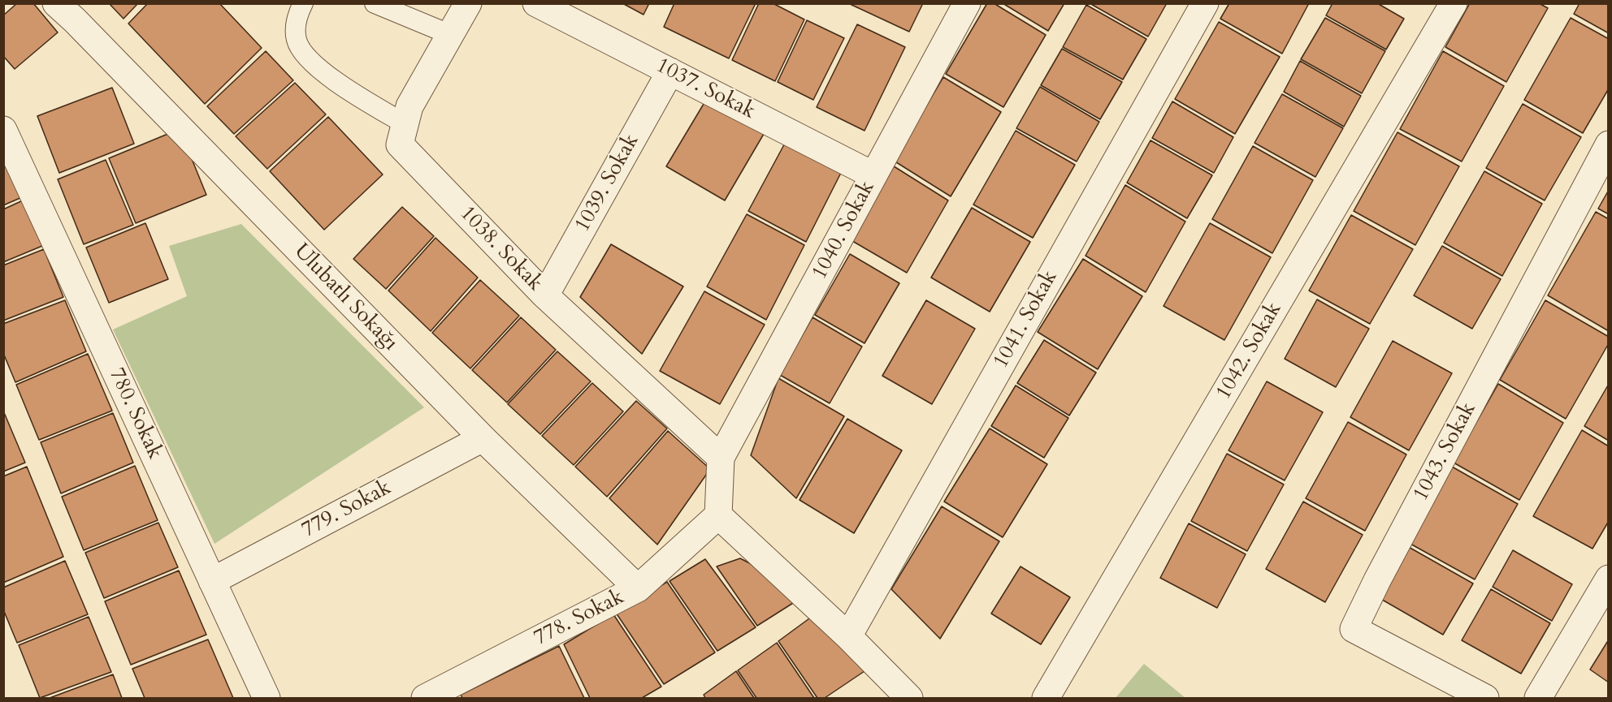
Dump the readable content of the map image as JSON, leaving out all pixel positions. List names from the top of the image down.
{
  "streets": {
    "street": [
      "1037. Sokak",
      "1039. Sokak",
      "1040. Sokak",
      "1038. Sokak",
      "Ulubatlı Sokağı",
      "1041. Sokak",
      "1042. Sokak",
      "780. Sokak",
      "1043. Sokak",
      "779. Sokak",
      "778. Sokak"
    ]
  },
  "crossings": [
    ["1037. Sokak", "1039. Sokak"],
    ["1037. Sokak", "1040. Sokak"],
    ["1039. Sokak", "1038. Sokak"],
    ["1040. Sokak", "1038. Sokak"],
    ["Ulubatlı Sokağı", "779. Sokak"],
    ["Ulubatlı Sokağı", "778. Sokak"],
    ["780. Sokak", "779. Sokak"]
  ]
}
